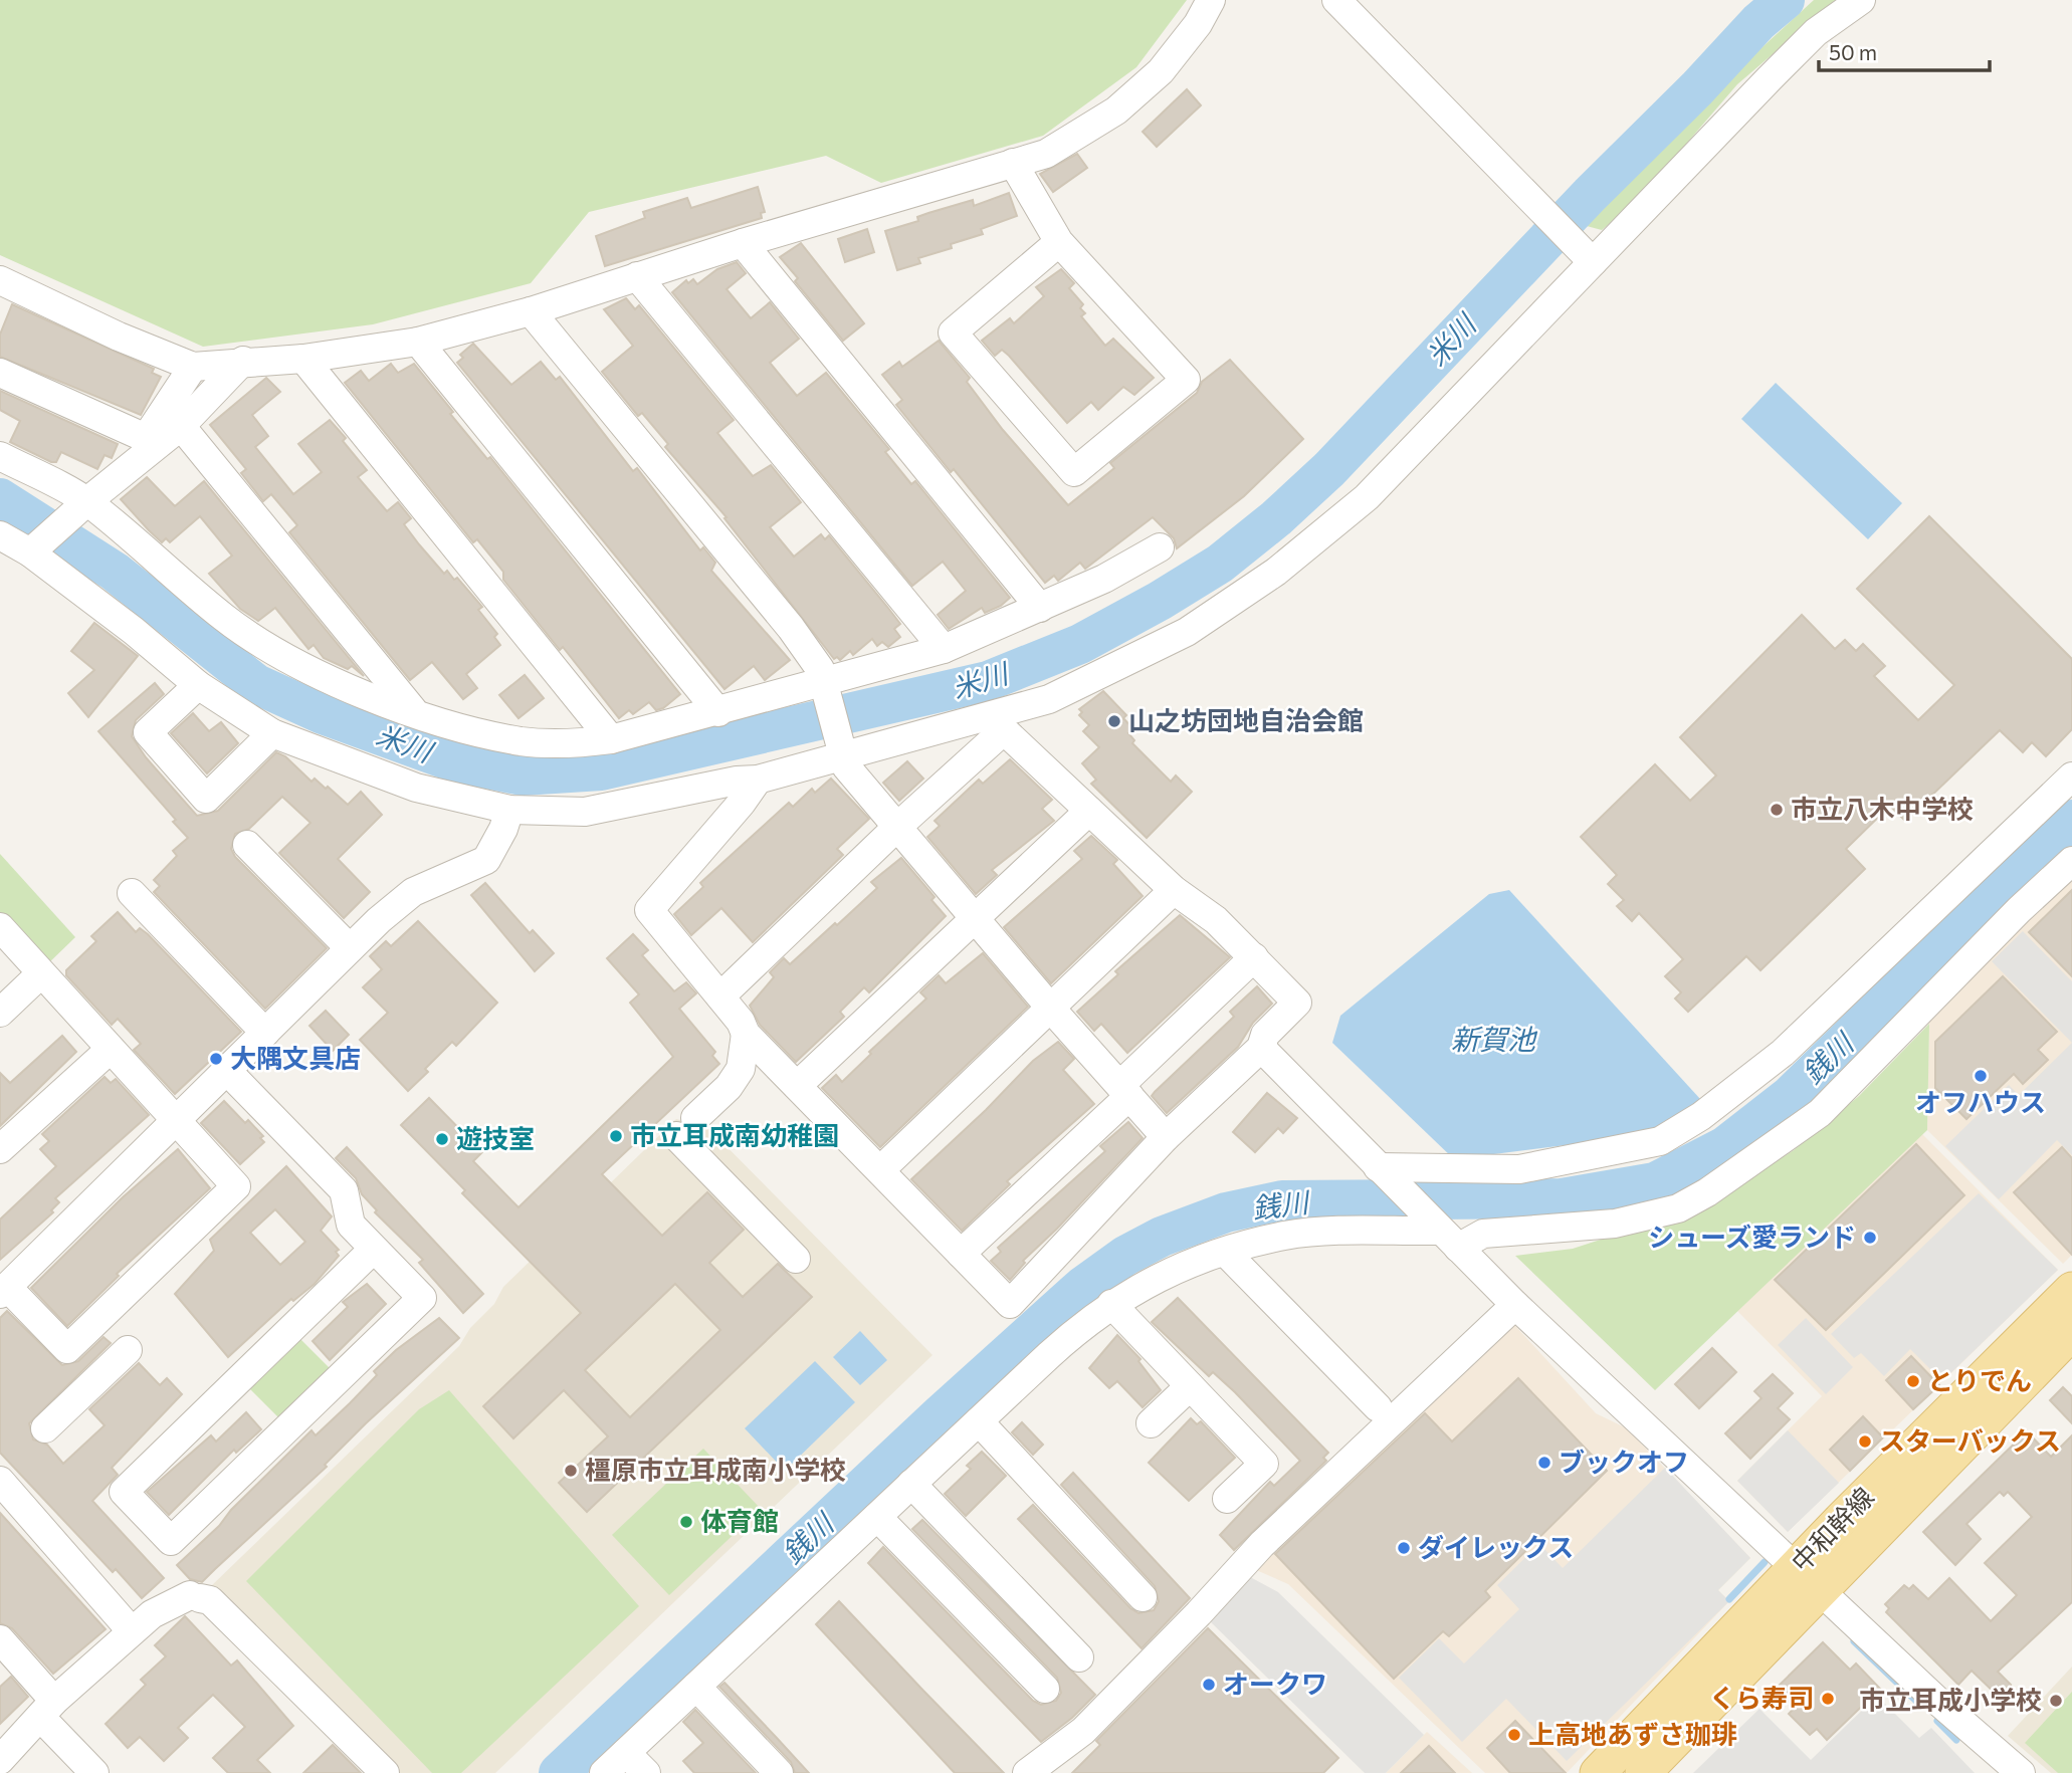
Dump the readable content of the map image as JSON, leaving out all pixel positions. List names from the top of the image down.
{
  "streets": {
    "main road": ["中和幹線"]
  },
  "water": ["米川", "新賀池", "銭川"],
  "places": [
    "山之坊団地自治会館",
    "市立八木中学校",
    "大隅文具店",
    "オフハウス",
    "市立耳成南幼稚園",
    "遊技室",
    "シューズ愛ランド",
    "とりでん",
    "スターバックス",
    "ブックオフ",
    "橿原市立耳成南小学校",
    "体育館",
    "ダイレックス",
    "オークワ",
    "くら寿司",
    "市立耳成小学校",
    "上高地あずさ珈琲"
  ],
  "scale_bar": "50 m"
}
